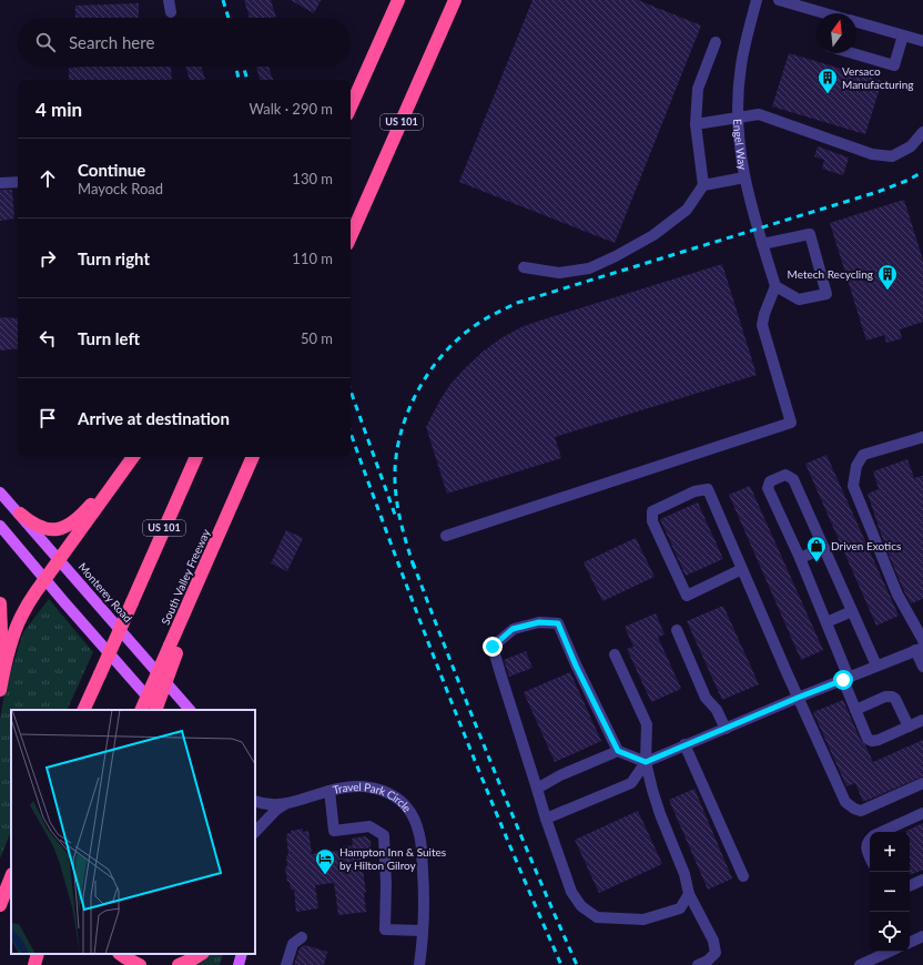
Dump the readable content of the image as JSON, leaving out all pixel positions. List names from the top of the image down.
{
  "streets": {
    "highway": ["US 101", "South Valley Freeway"],
    "main road": ["Monterey Road"],
    "street": ["Engel Way", "Travel Park Circle"]
  },
  "places": {
    "building": ["Versaco Manufacturing", "Metech Recycling"],
    "shop": ["Driven Exotics"],
    "hotel": ["Hampton Inn & Suites by Hilton Gilroy"]
  },
  "north": "top",
  "page": {
    "search": "Search here",
    "heading": ["4 min", "Walk · 290 m"],
    "list": [
      ["Continue", "Mayock Road", "130 m"],
      ["Turn right", "110 m"],
      ["Turn left", "50 m"],
      "Arrive at destination"
    ],
    "map_buttons": ["+", "−"]
  }
}
